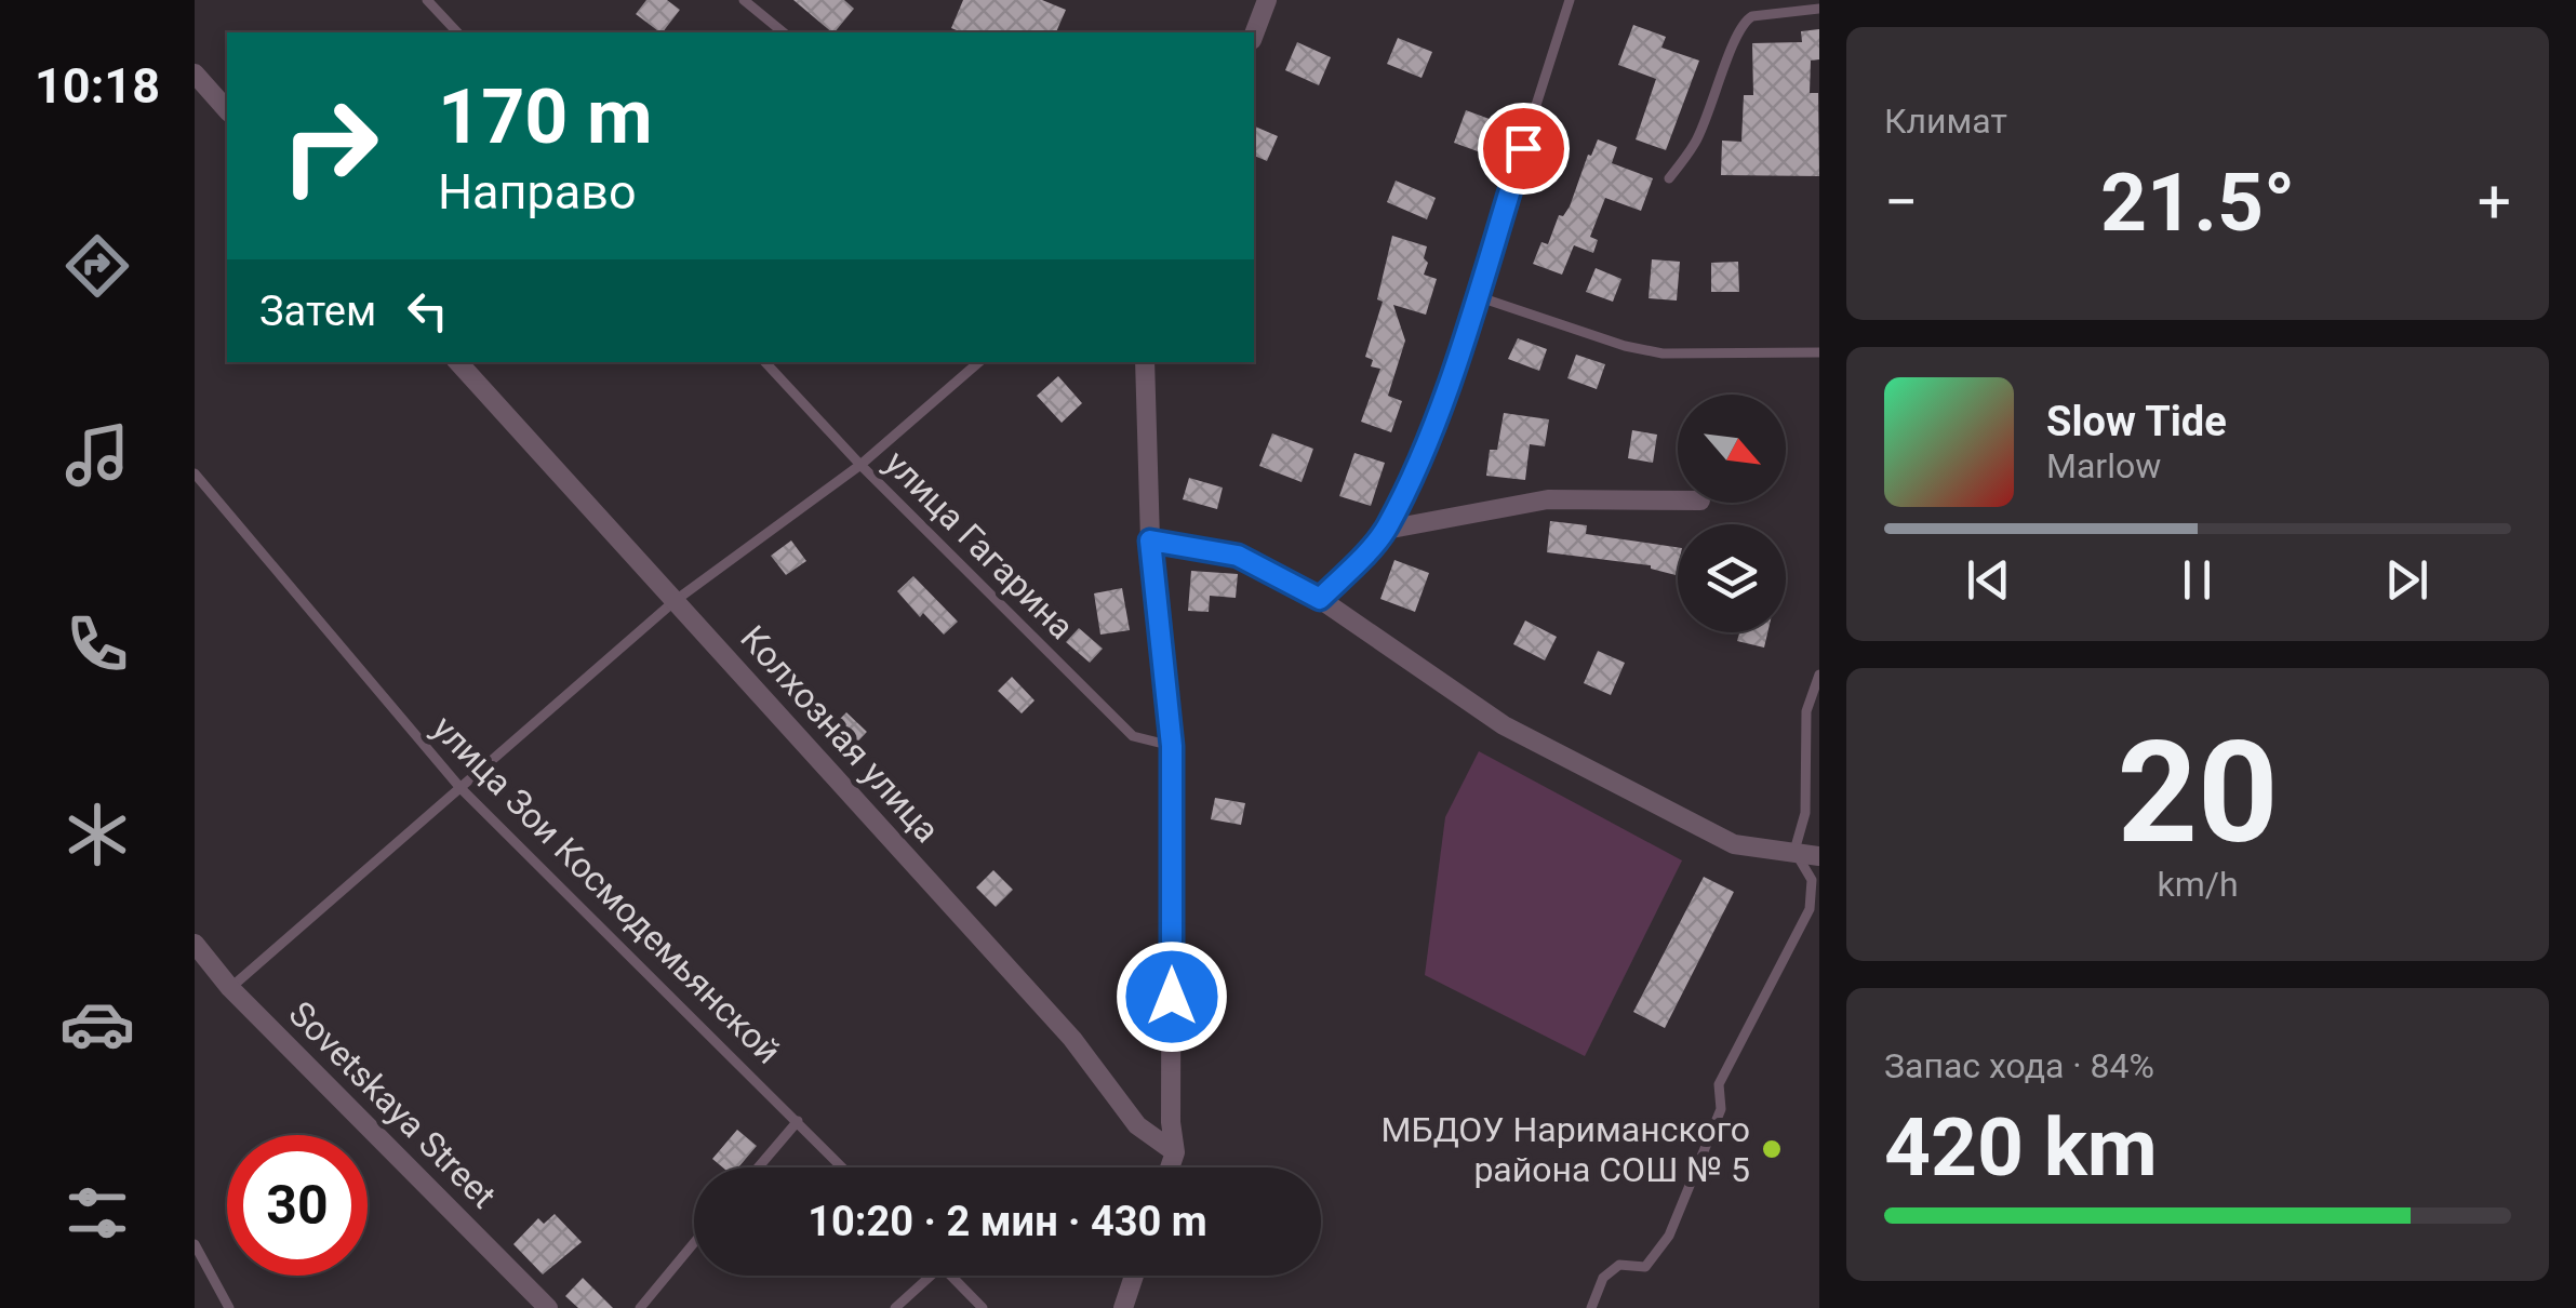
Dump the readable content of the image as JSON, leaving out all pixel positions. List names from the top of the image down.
{
  "streets": {
    "street": ["Колхозная улица", "Sovetskaya Street"],
    "lane": ["улица Гагарина", "улица Зои Космодемьянской"]
  },
  "places": ["МБДОУ Нариманского района СОШ № 5"],
  "north": "bottom right",
  "page": {
    "tabs": "10:18",
    "tile": [
      "Климат",
      ["20", "km/h"],
      ["Запас хода · 84%", "420 km"]
    ],
    "turn": ["170 m", "Направо"],
    "heat": ["−", "21.5°", "+"],
    "then": "Затем",
    "song": ["Slow Tide", "Marlow"],
    "limit": "30",
    "trip": "10:20 · 2 мин · 430 m"
  }
}
